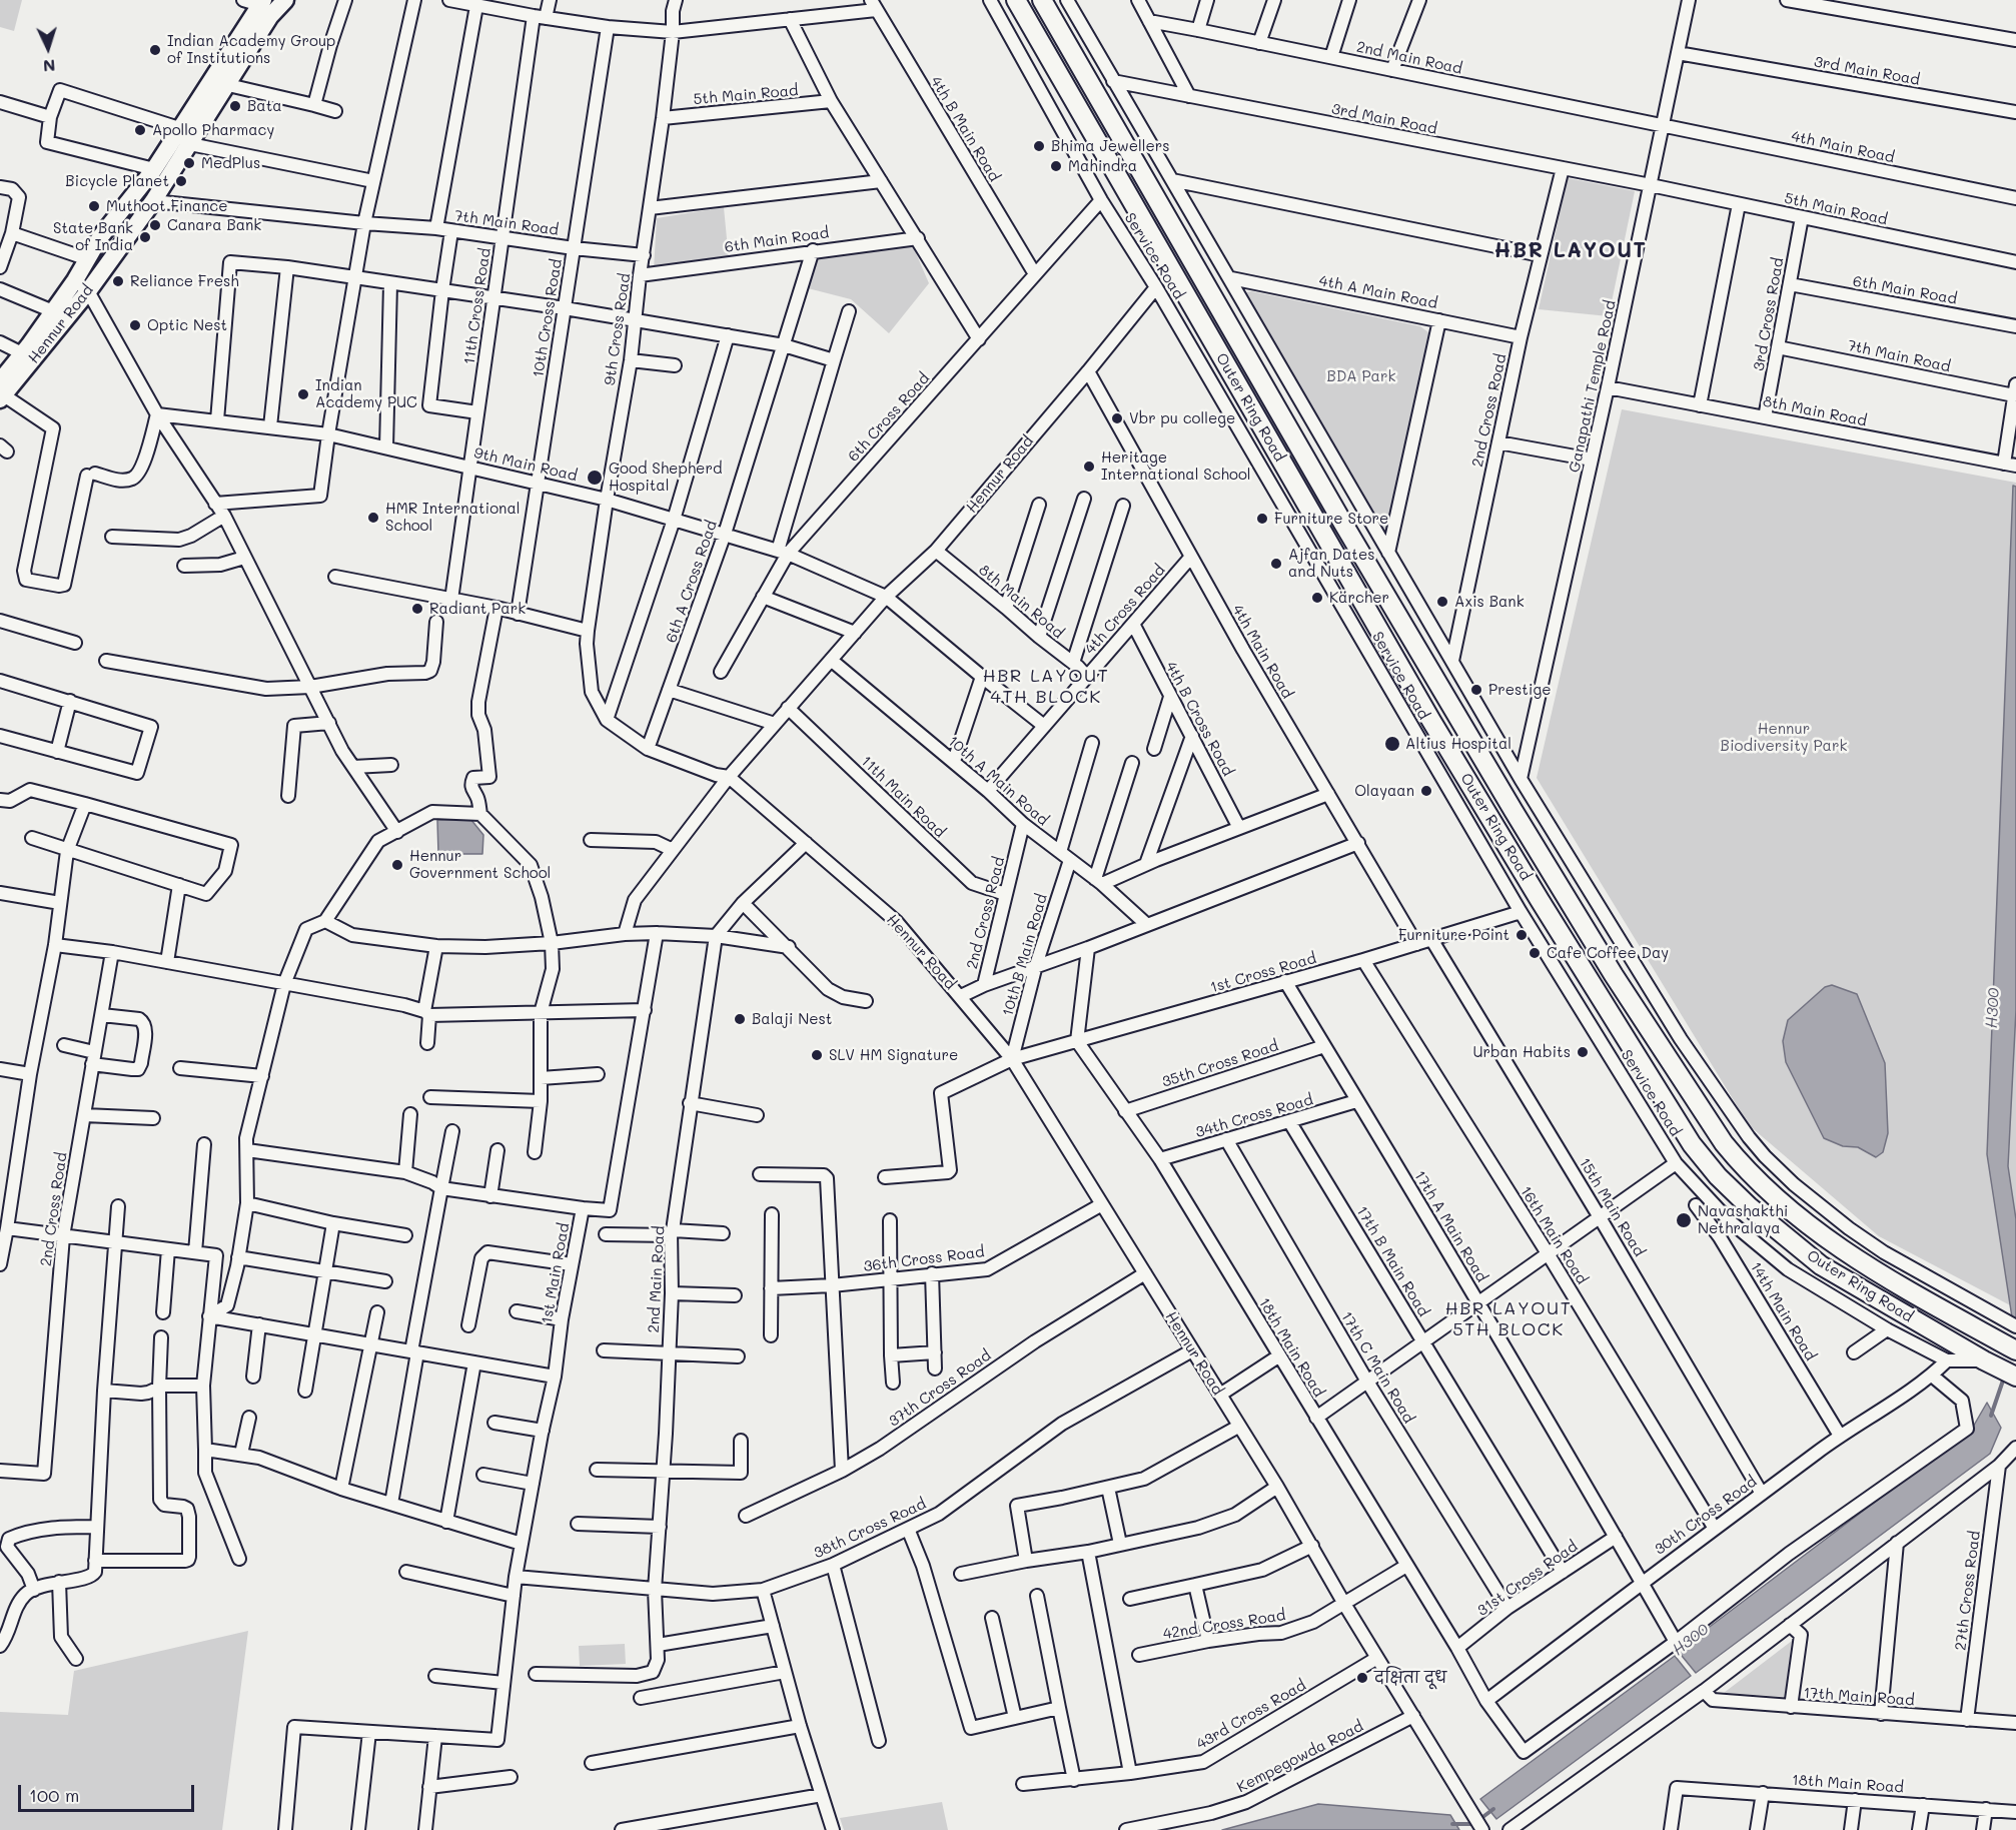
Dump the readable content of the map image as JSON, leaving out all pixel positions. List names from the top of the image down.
{
  "streets": {
    "highway": ["Outer Ring Road"],
    "main road": ["Hennur Road"],
    "street": [
      "2nd Main Road",
      "3rd Main Road",
      "5th Main Road",
      "4th B Main Road",
      "4th Main Road",
      "7th Main Road",
      "6th Main Road",
      "Service Road",
      "4th A Main Road",
      "11th Cross Road",
      "3rd Cross Road",
      "10th Cross Road",
      "9th Cross Road",
      "Ganapathi Temple Road",
      "2nd Cross Road",
      "8th Main Road",
      "6th Cross Road",
      "9th Main Road",
      "6th A Cross Road",
      "4th Cross Road",
      "4th B Cross Road",
      "10th A Main Road",
      "11th Main Road",
      "10th B Main Road",
      "1st Cross Road",
      "35th Cross Road",
      "34th Cross Road",
      "15th Main Road",
      "17th A Main Road",
      "16th Main Road",
      "36th Cross Road",
      "17th B Main Road",
      "1st Main Road",
      "14th Main Road",
      "18th Main Road",
      "17th C Main Road",
      "37th Cross Road",
      "30th Cross Road",
      "38th Cross Road",
      "31st Cross Road",
      "27th Cross Road",
      "42nd Cross Road",
      "17th Main Road",
      "43rd Cross Road",
      "Kempegowda Road"
    ]
  },
  "crossings": [
    ["2nd Main Road", "4th Main Road"],
    ["2nd Main Road", "Ganapathi Temple Road"],
    ["2nd Main Road", "38th Cross Road"],
    ["3rd Main Road", "5th Main Road"],
    ["3rd Main Road", "Ganapathi Temple Road"],
    ["3rd Main Road", "2nd Cross Road"],
    ["5th Main Road", "3rd Cross Road"],
    ["5th Main Road", "9th Cross Road"],
    ["5th Main Road", "Ganapathi Temple Road"],
    ["4th B Main Road", "6th Cross Road"],
    ["4th Main Road", "Hennur Road"],
    ["4th Main Road", "Ganapathi Temple Road"],
    ["4th Main Road", "4th Cross Road"],
    ["4th Main Road", "1st Cross Road"],
    ["7th Main Road", "11th Cross Road"],
    ["7th Main Road", "3rd Cross Road"],
    ["7th Main Road", "10th Cross Road"],
    ["7th Main Road", "Hennur Road"],
    ["7th Main Road", "9th Cross Road"],
    ["6th Main Road", "3rd Cross Road"],
    ["6th Main Road", "9th Cross Road"],
    ["6th Main Road", "6th A Cross Road"],
    ["Service Road", "Hennur Road"],
    ["Service Road", "Outer Ring Road"],
    ["Service Road", "6th Cross Road"],
    ["Service Road", "1st Cross Road"],
    ["Service Road", "30th Cross Road"],
    ["4th A Main Road", "2nd Cross Road"],
    ["11th Cross Road", "9th Main Road"],
    ["3rd Cross Road", "8th Main Road"],
    ["10th Cross Road", "9th Main Road"],
    ["Hennur Road", "2nd Cross Road"],
    ["Hennur Road", "8th Main Road"],
    ["Hennur Road", "9th Main Road"],
    ["Hennur Road", "10th A Main Road"],
    ["Hennur Road", "11th Main Road"],
    ["Hennur Road", "10th B Main Road"],
    ["Hennur Road", "1st Cross Road"],
    ["Hennur Road", "36th Cross Road"],
    ["Hennur Road", "37th Cross Road"],
    ["Hennur Road", "38th Cross Road"],
    ["Hennur Road", "42nd Cross Road"],
    ["Hennur Road", "43rd Cross Road"],
    ["Hennur Road", "Kempegowda Road"],
    ["9th Cross Road", "9th Main Road"],
    ["Ganapathi Temple Road", "8th Main Road"],
    ["2nd Cross Road", "10th A Main Road"],
    ["2nd Cross Road", "11th Main Road"],
    ["8th Main Road", "4th Cross Road"],
    ["6th Cross Road", "9th Main Road"],
    ["9th Main Road", "6th A Cross Road"],
    ["9th Main Road", "4th Cross Road"],
    ["4th Cross Road", "4th B Cross Road"],
    ["4th Cross Road", "10th A Main Road"],
    ["10th A Main Road", "10th B Main Road"],
    ["10th B Main Road", "1st Cross Road"],
    ["1st Cross Road", "15th Main Road"],
    ["1st Cross Road", "17th A Main Road"],
    ["1st Cross Road", "16th Main Road"],
    ["1st Cross Road", "18th Main Road"],
    ["35th Cross Road", "17th A Main Road"],
    ["35th Cross Road", "18th Main Road"],
    ["34th Cross Road", "17th A Main Road"],
    ["34th Cross Road", "17th B Main Road"],
    ["34th Cross Road", "18th Main Road"],
    ["34th Cross Road", "17th C Main Road"],
    ["15th Main Road", "30th Cross Road"],
    ["17th A Main Road", "18th Main Road"],
    ["17th A Main Road", "30th Cross Road"],
    ["17th A Main Road", "31st Cross Road"],
    ["16th Main Road", "30th Cross Road"],
    ["17th B Main Road", "31st Cross Road"],
    ["1st Main Road", "38th Cross Road"],
    ["14th Main Road", "30th Cross Road"],
    ["18th Main Road", "30th Cross Road"],
    ["18th Main Road", "31st Cross Road"],
    ["18th Main Road", "42nd Cross Road"],
    ["17th C Main Road", "31st Cross Road"],
    ["27th Cross Road", "17th Main Road"]
  ],
  "districts": ["HBR LAYOUT", "HBR LAYOUT 4TH BLOCK", "HBR LAYOUT 5TH BLOCK"],
  "water": ["H300"],
  "parks": ["BDA Park", "Hennur Biodiversity Park"],
  "places": [
    "Indian Academy Group of Institutions",
    "Bata",
    "Apollo Pharmacy",
    "Bhima Jewellers",
    "MedPlus",
    "Mahindra",
    "Bicycle Planet",
    "Muthoot Finance",
    "Canara Bank",
    "State Bank of India",
    "Reliance Fresh",
    "Optic Nest",
    "Indian Academy PUC",
    "Vbr pu college",
    "Heritage International School",
    "Good Shepherd Hospital",
    "HMR International School",
    "Furniture Store",
    "Ajfan Dates and Nuts",
    "Kärcher",
    "Axis Bank",
    "Radiant Park",
    "Prestige",
    "Altius Hospital",
    "Olayaan",
    "Hennur Government School",
    "Furniture Point",
    "Cafe Coffee Day",
    "Balaji Nest",
    "Urban Habits",
    "SLV HM Signature",
    "Navashakthi Nethralaya",
    "दक्षिता दूध"
  ],
  "scale_bar": "100 m",
  "north": "bottom"
}
